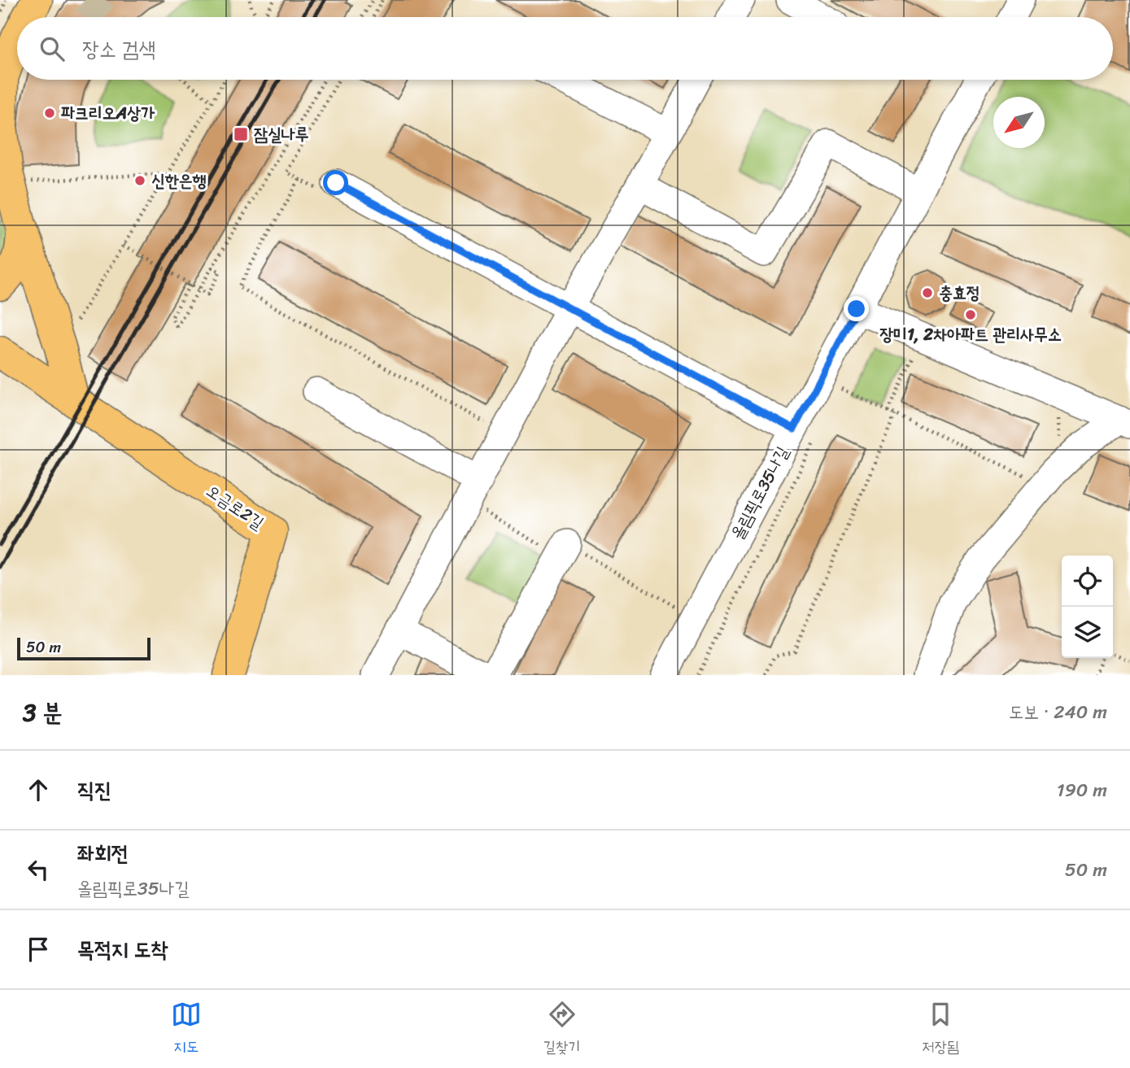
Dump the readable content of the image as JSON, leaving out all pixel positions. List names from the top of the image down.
{
  "streets": {
    "main road": ["오금로2길"],
    "street": ["올림픽로35나길"]
  },
  "places": {
    "other": [
      "파크리오A상가",
      "신한은행",
      "충효정",
      "장미1, 2차아파트 관리사무소"
    ],
    "transit": ["잠실나루"]
  },
  "scale_bar": "50 m",
  "north": "bottom left",
  "page": {
    "search": "장소 검색",
    "scale": "50 m",
    "heading": ["3 분", "도보 · 240 m"],
    "list": [
      ["직진", "190 m"],
      ["좌회전", "올림픽로35나길", "50 m"],
      "목적지 도착"
    ],
    "nav": ["지도", "길찾기", "저장됨"]
  }
}
